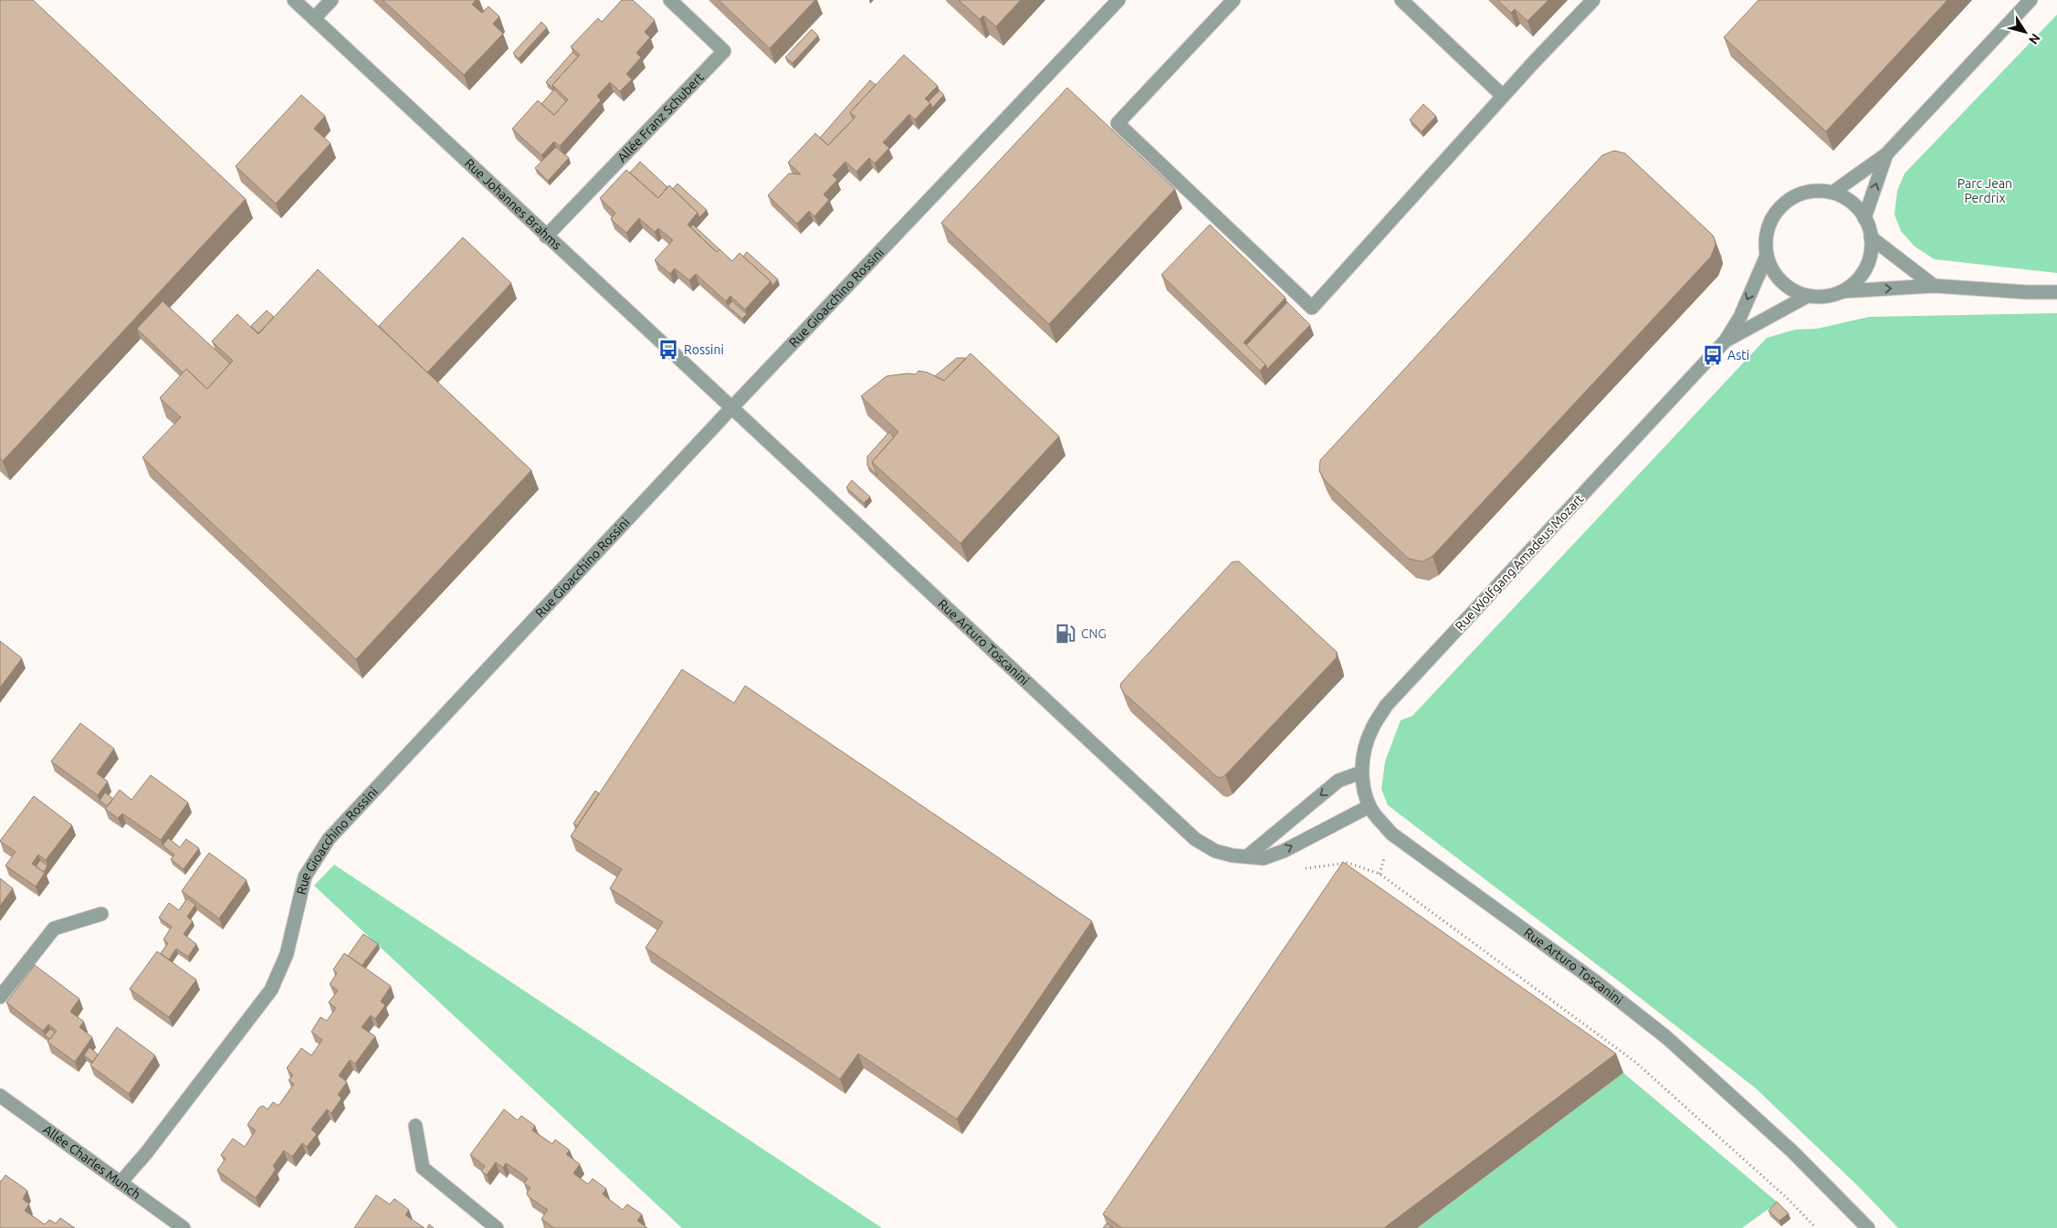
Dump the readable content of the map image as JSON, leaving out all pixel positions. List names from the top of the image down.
{
  "streets": {
    "street": [
      "Allée Franz Schubert",
      "Rue Johannes Brahms",
      "Rue Gioacchino Rossini",
      "Rue Wolfgang Amadeus Mozart",
      "Rue Arturo Toscanini",
      "Allée Charles Munch"
    ]
  },
  "crossings": [
    ["Allée Franz Schubert", "Rue Johannes Brahms"],
    ["Rue Johannes Brahms", "Rue Gioacchino Rossini"],
    ["Rue Johannes Brahms", "Rue Arturo Toscanini"],
    ["Rue Gioacchino Rossini", "Rue Arturo Toscanini"],
    ["Rue Gioacchino Rossini", "Allée Charles Munch"],
    ["Rue Wolfgang Amadeus Mozart", "Rue Arturo Toscanini"]
  ],
  "parks": ["Parc Jean Perdrix"],
  "places": {
    "bus stop": ["Rossini", "Asti"],
    "fuel station": ["CNG"]
  },
  "north": "bottom right"
}
